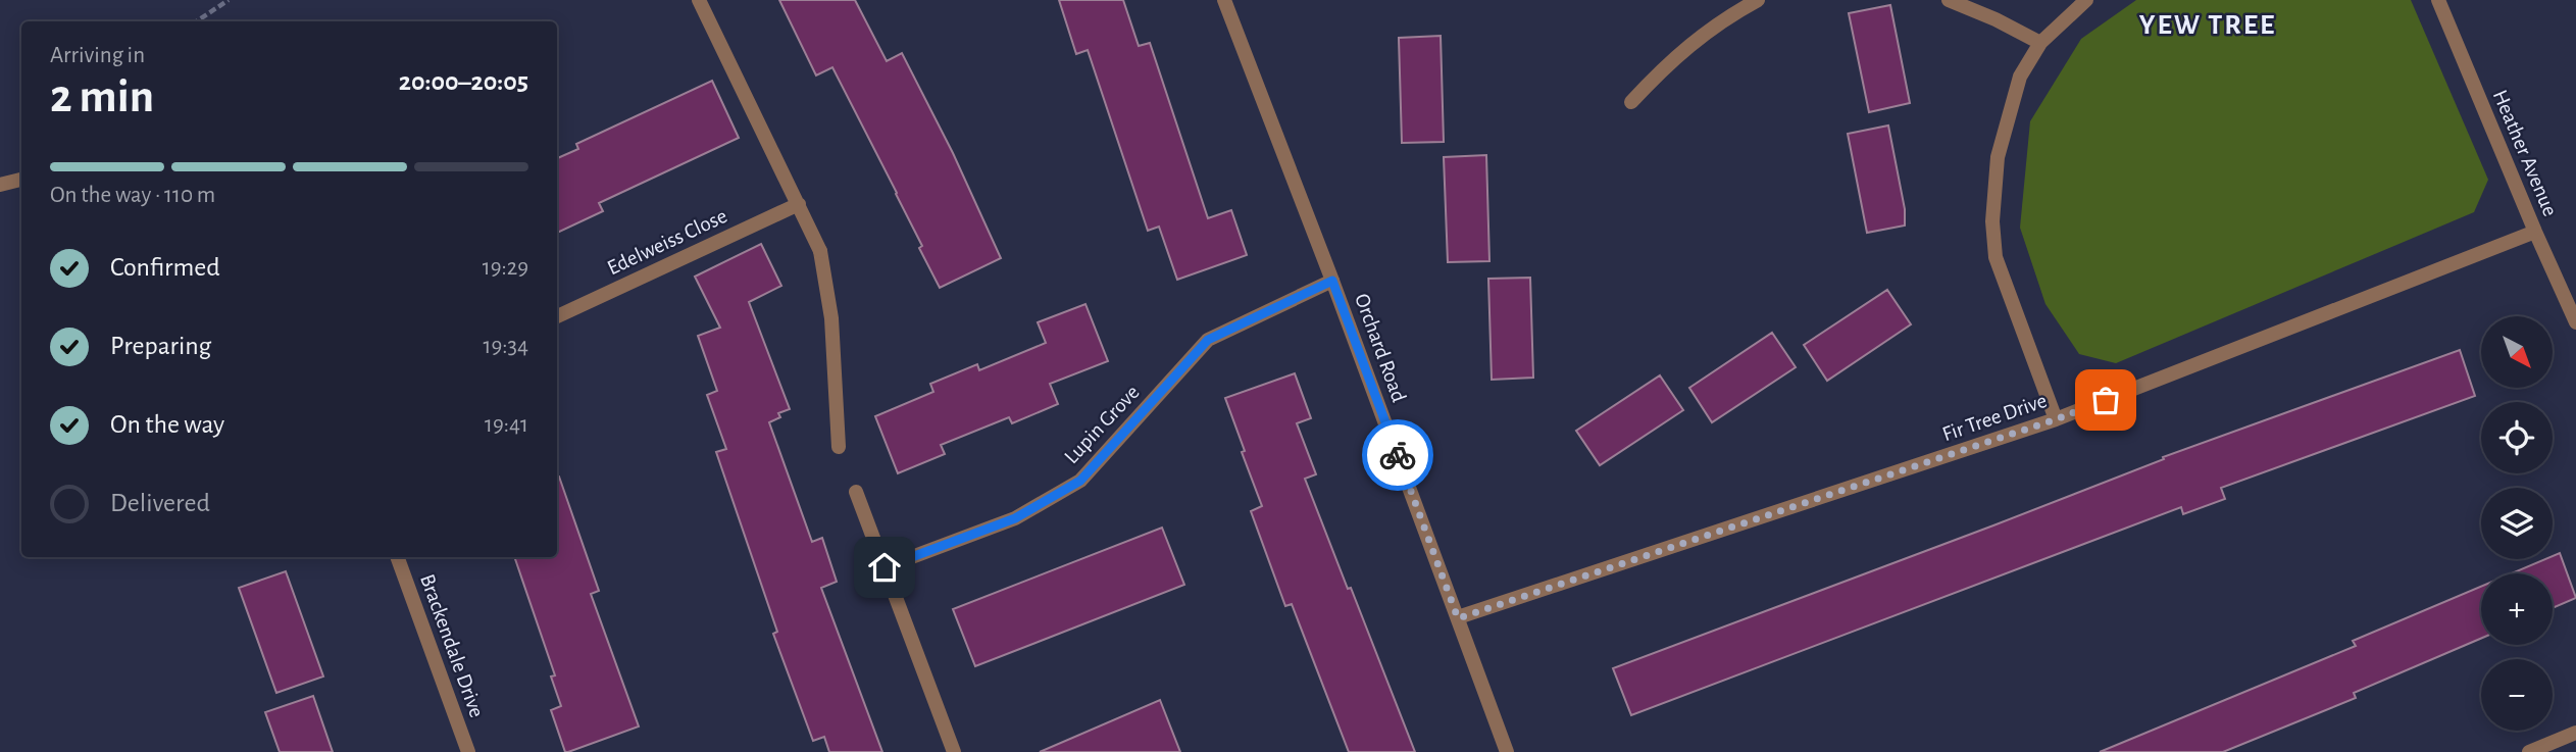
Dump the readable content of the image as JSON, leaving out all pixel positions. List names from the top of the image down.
{
  "streets": {
    "street": [
      "Heather Avenue",
      "Edelweiss Close",
      "Orchard Road",
      "Fir Tree Drive",
      "Lupin Grove",
      "Brackendale Drive"
    ]
  },
  "crossings": [
    ["Heather Avenue", "Fir Tree Drive"],
    ["Orchard Road", "Fir Tree Drive"],
    ["Orchard Road", "Lupin Grove"]
  ],
  "districts": ["YEW TREE"],
  "north": "bottom right",
  "page": {
    "heading": ["2 min", "Arriving in", "20:00–20:05"],
    "bar": "On the way · 110 m",
    "list": [
      ["Confirmed", "19:29"],
      ["Preparing", "19:34"],
      ["On the way", "19:41"],
      "Delivered"
    ],
    "map_buttons": ["+", "−"]
  }
}
